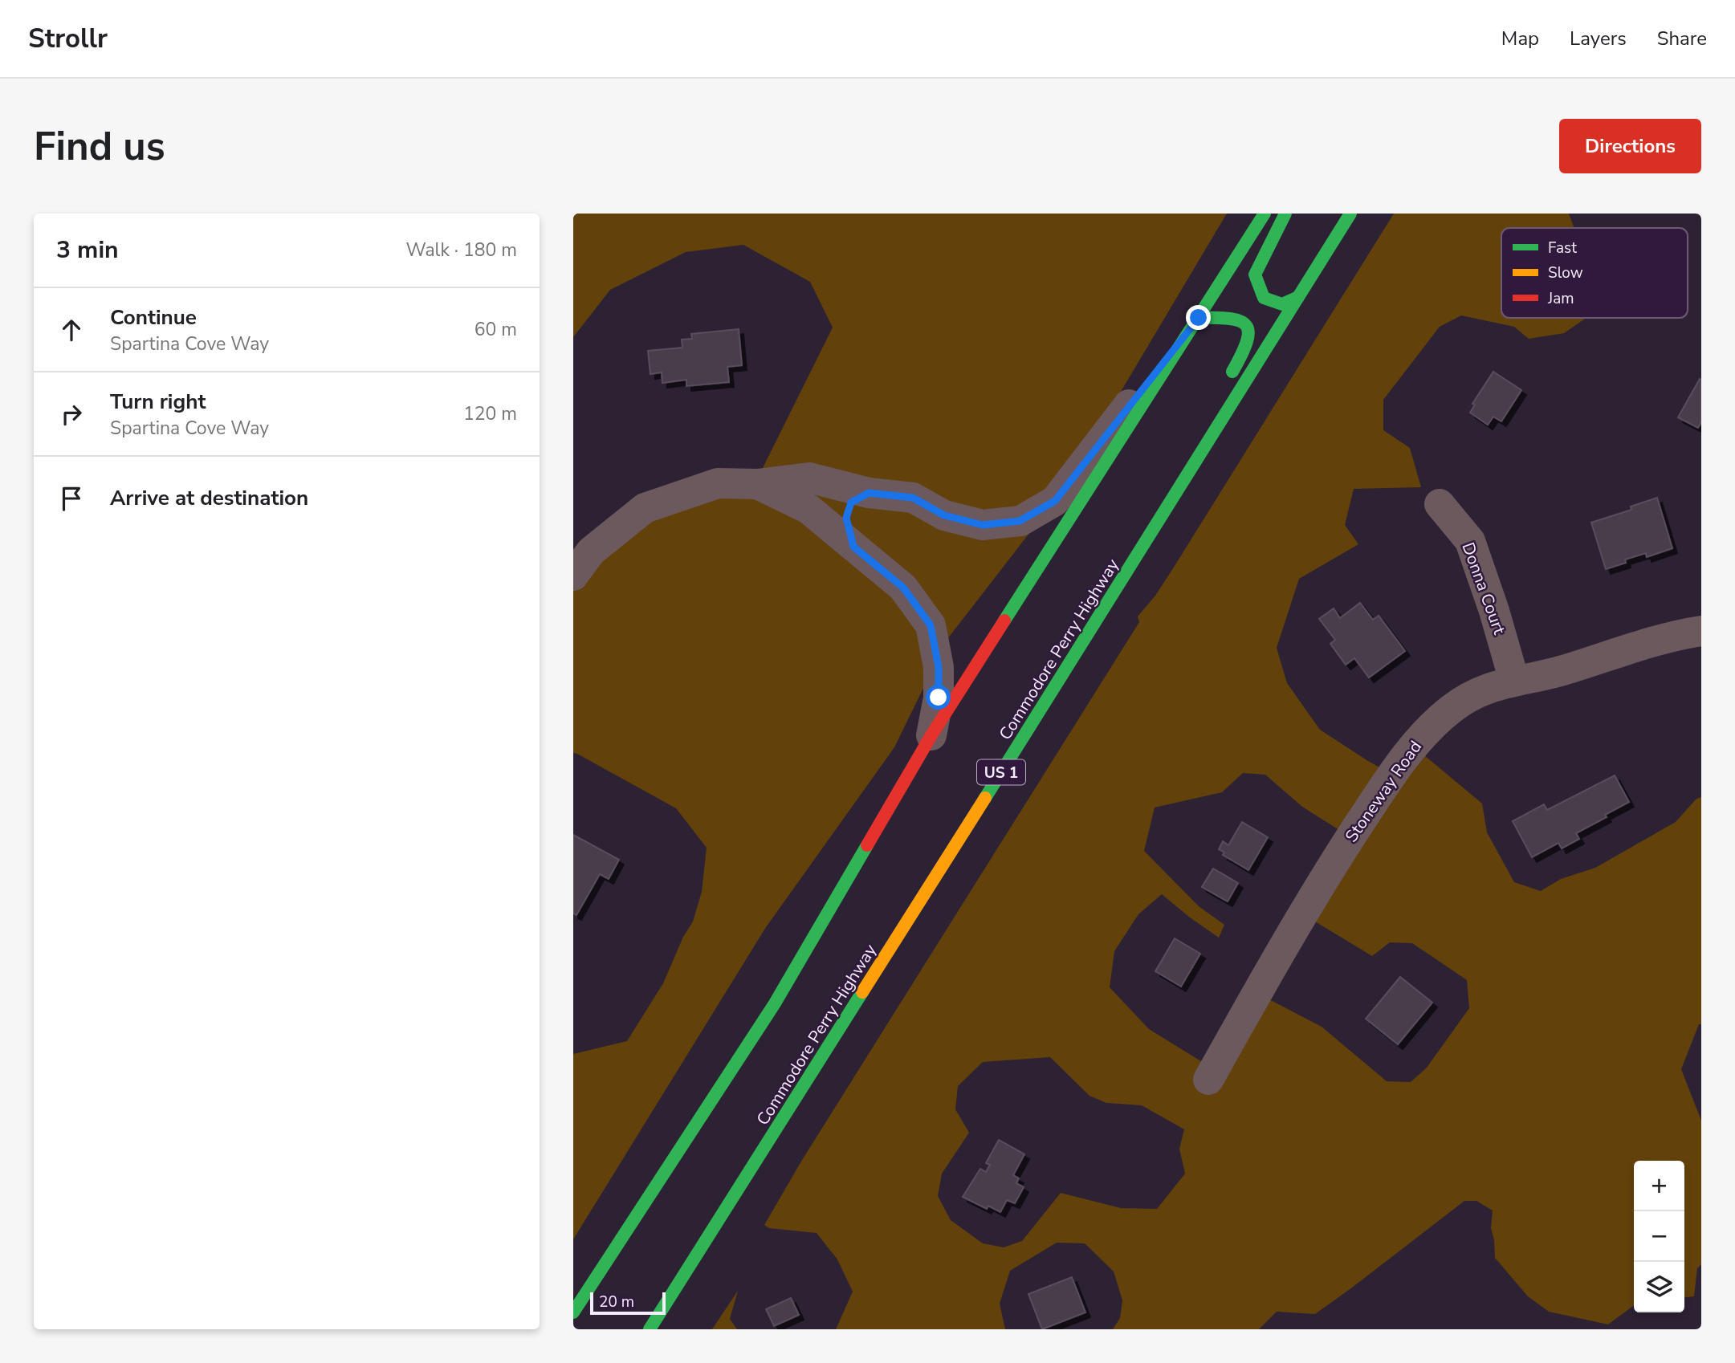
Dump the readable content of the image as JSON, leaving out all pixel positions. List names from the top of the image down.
{
  "streets": {
    "highway": ["Commodore Perry Highway", "US 1"],
    "street": ["Donna Court", "Stoneway Road"]
  },
  "crossings": [
    ["Donna Court", "Stoneway Road"]
  ],
  "legend": ["Fast", "Slow", "Jam"],
  "scale_bar": "20 m",
  "page": {
    "header": "Strollr",
    "nav": ["Map", "Layers", "Share"],
    "buttons": "Directions",
    "title": "Find us",
    "heading": ["3 min", "Walk · 180 m"],
    "list": [
      ["Continue", "Spartina Cove Way", "60 m"],
      ["Turn right", "Spartina Cove Way", "120 m"],
      "Arrive at destination"
    ],
    "map_buttons": ["+", "−"],
    "scale": "20 m"
  }
}
